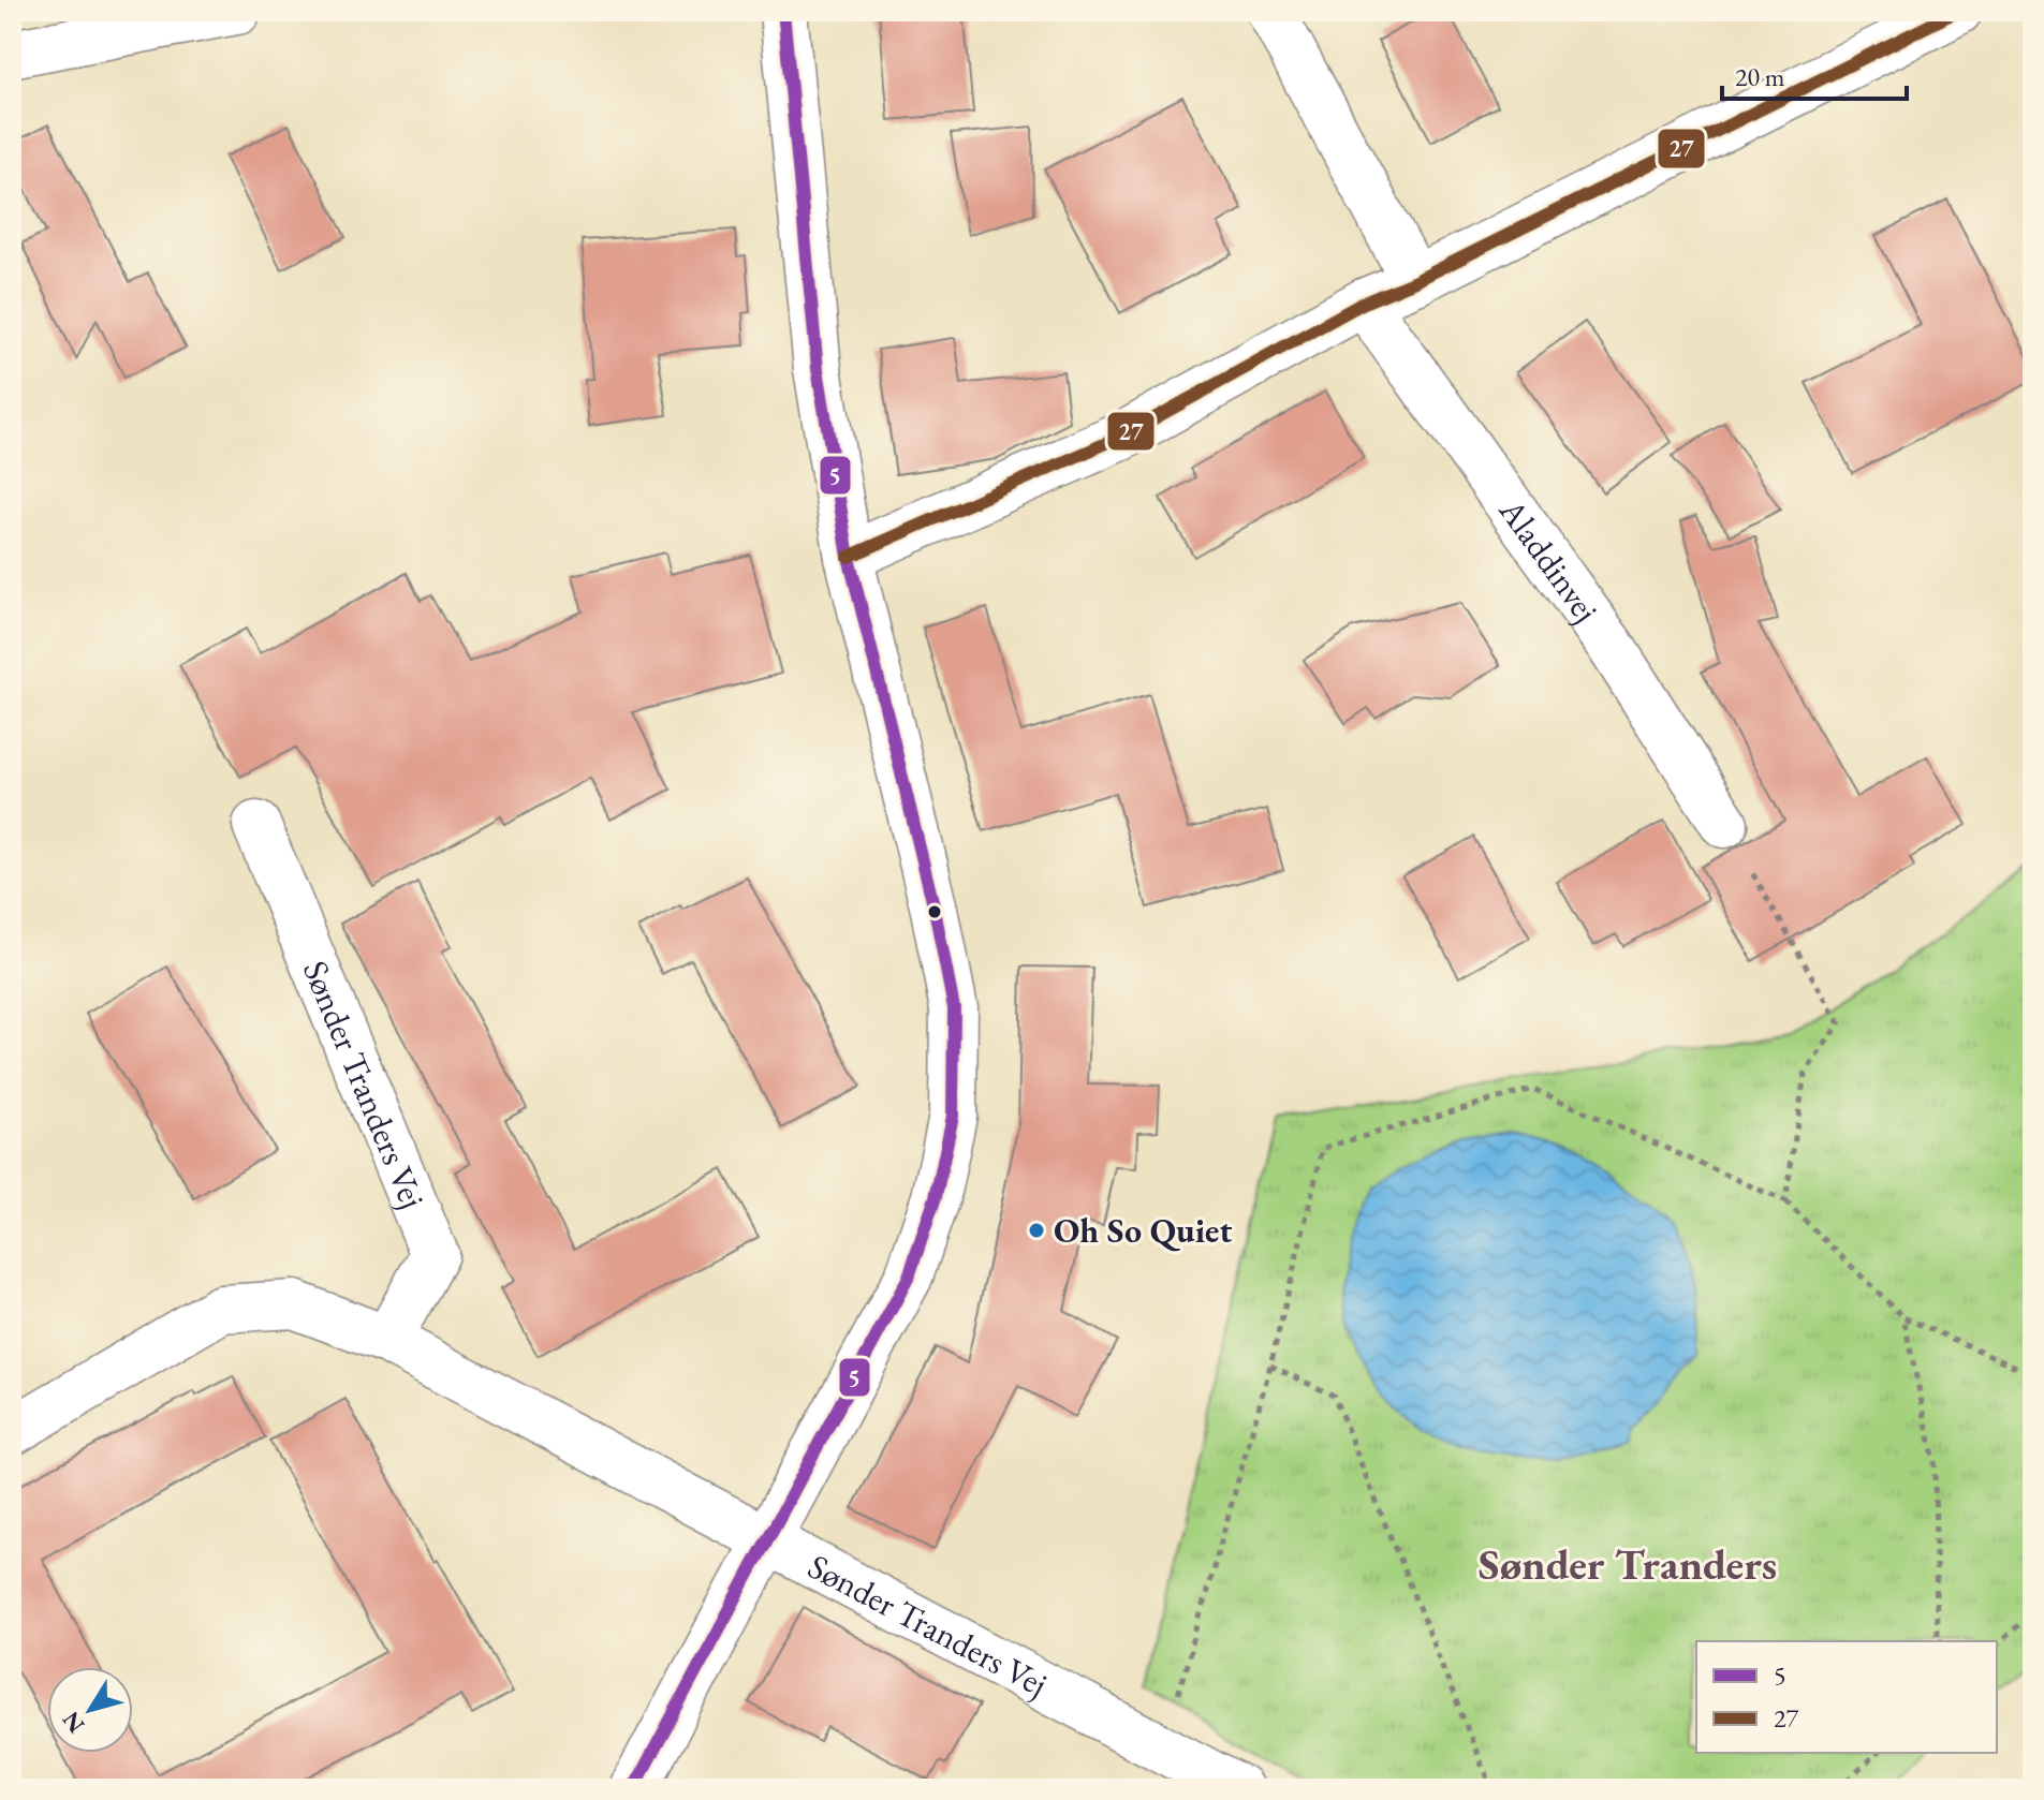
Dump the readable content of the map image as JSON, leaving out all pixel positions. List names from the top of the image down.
{
  "streets": {
    "street": ["Aladdinvej", "Sønder Tranders Vej"]
  },
  "districts": ["Sønder Tranders"],
  "places": ["Oh So Quiet"],
  "lines": ["transit line 5", "transit line 27"],
  "legend": ["5", "27"],
  "scale_bar": "20 m",
  "north": "bottom left"
}
